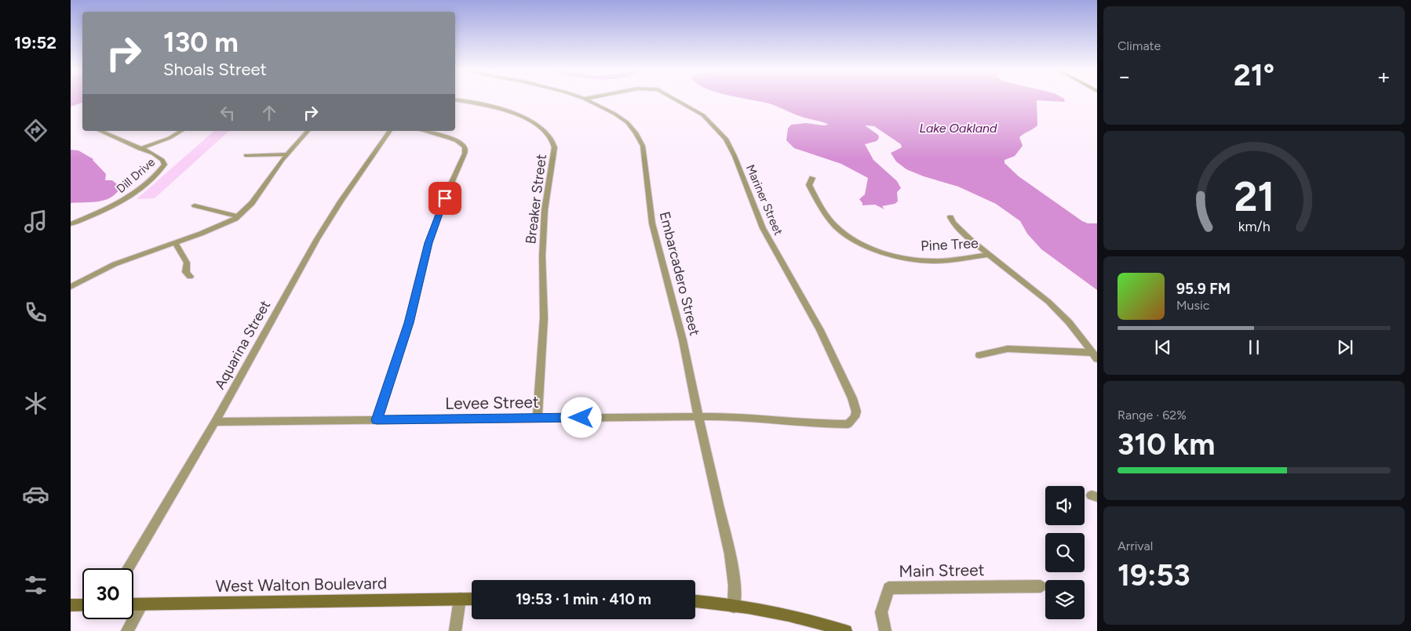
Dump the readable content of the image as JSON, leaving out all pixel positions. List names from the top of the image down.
{
  "streets": {
    "main road": ["West Walton Boulevard"],
    "street": [
      "Dill Drive",
      "Breaker Street",
      "Mariner Street",
      "Pine Tree",
      "Embarcadero Street",
      "Aquarina Street",
      "Levee Street",
      "Main Street"
    ]
  },
  "crossings": [
    ["Breaker Street", "Levee Street"],
    ["Mariner Street", "Levee Street"],
    ["Embarcadero Street", "Levee Street"],
    ["Aquarina Street", "Levee Street"]
  ],
  "water": ["Lake Oakland"],
  "page": {
    "tabs": "19:52",
    "tile": [
      "Climate",
      ["Range · 62%", "310 km"],
      ["Arrival", "19:53"]
    ],
    "turn": ["130 m", "Shoals Street"],
    "heat": ["−", "21°", "+"],
    "song": ["95.9 FM", "Music"],
    "limit": "30",
    "trip": "19:53 · 1 min · 410 m",
    "gauge": ["21", "km/h"]
  }
}
